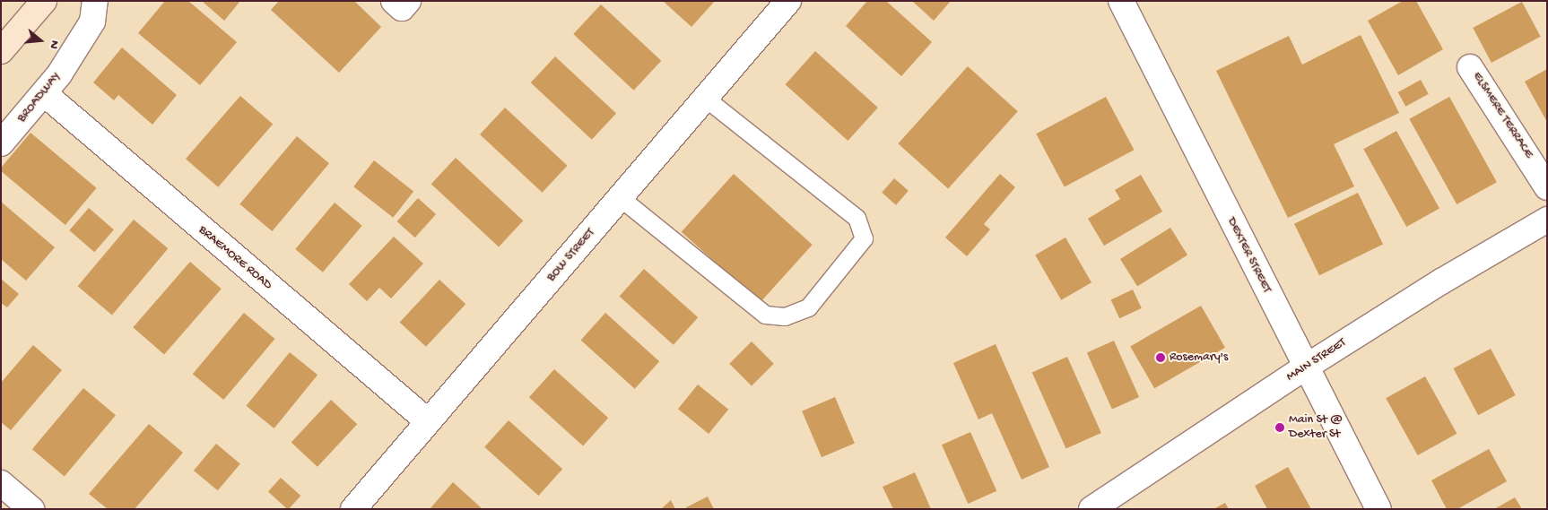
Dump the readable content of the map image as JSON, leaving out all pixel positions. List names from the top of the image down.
{
  "streets": {
    "street": [
      "BROADWAY",
      "ELSMERE TERRACE",
      "BOW STREET",
      "DEXTER STREET",
      "BRAEMORE ROAD",
      "MAIN STREET"
    ]
  },
  "crossings": [
    ["BROADWAY", "BRAEMORE ROAD"],
    ["BOW STREET", "BRAEMORE ROAD"],
    ["DEXTER STREET", "MAIN STREET"]
  ],
  "places": ["Rosemary's", "Main St @ Dexter St"],
  "north": "right"
}
